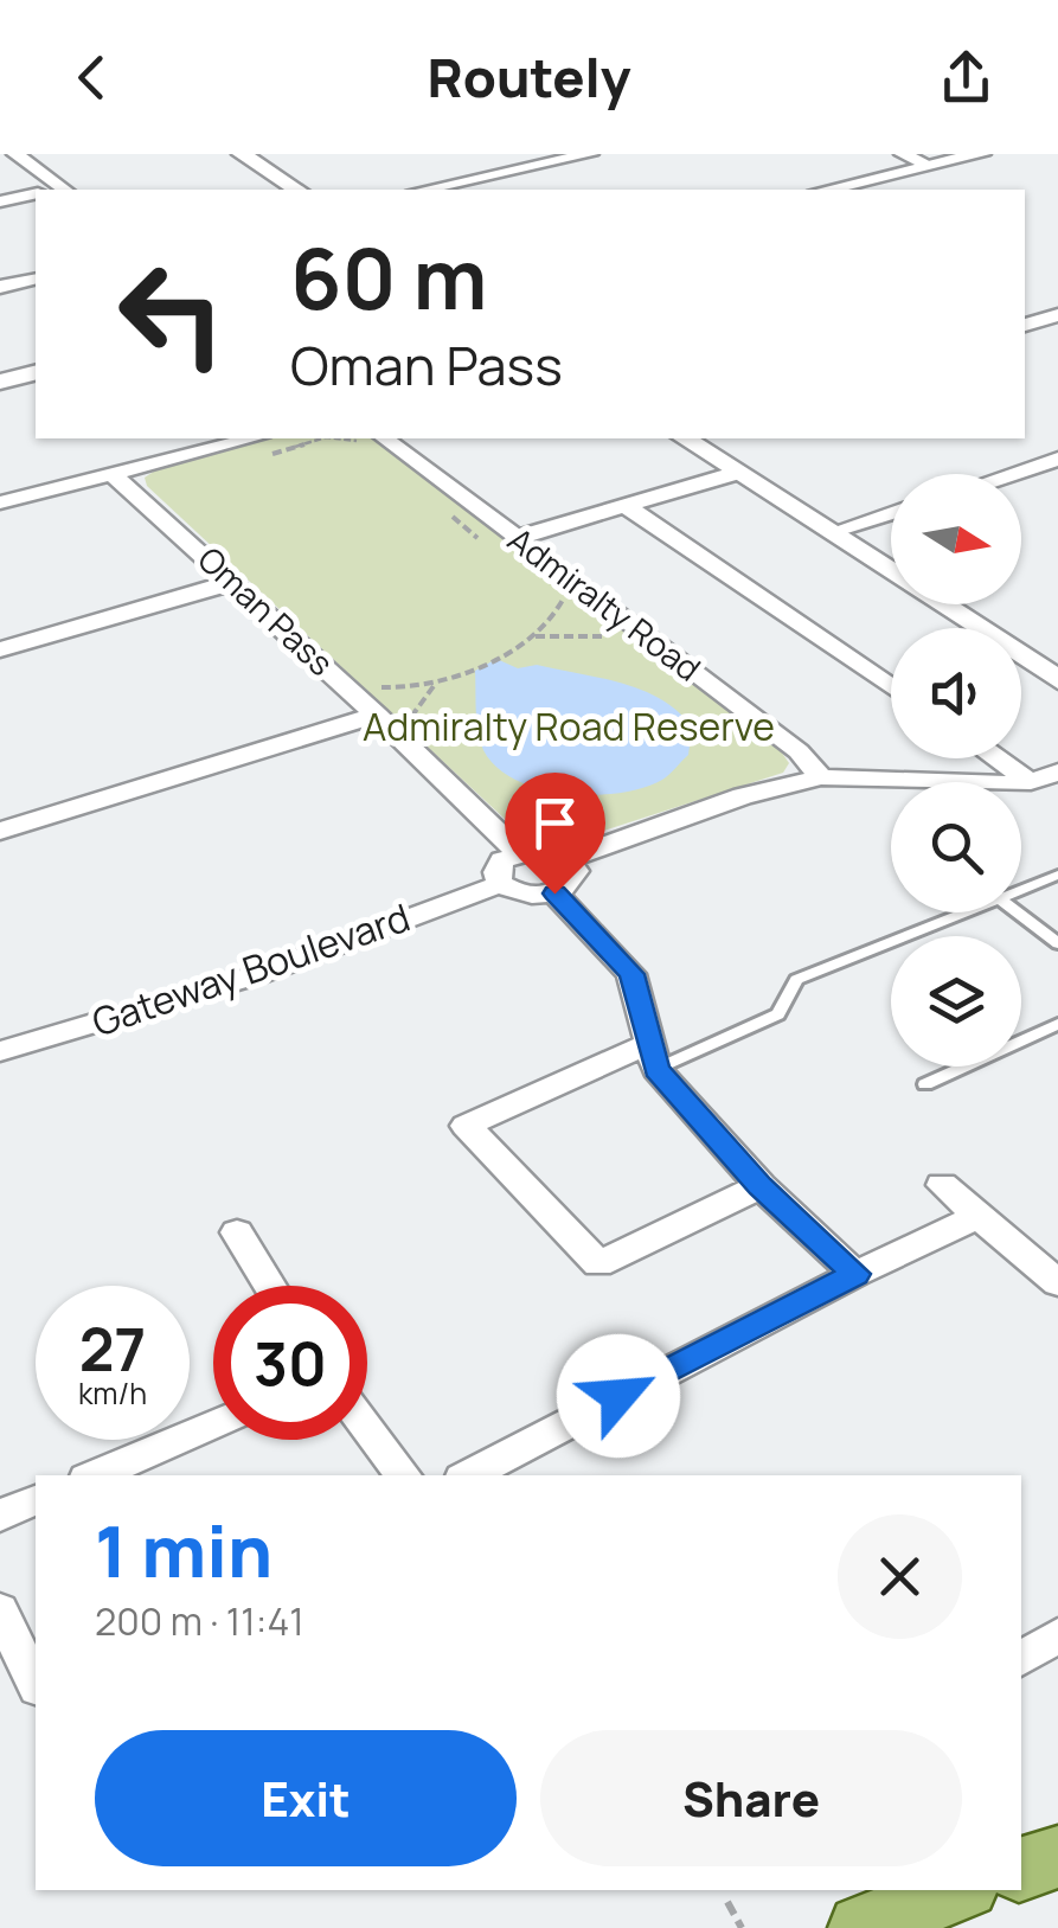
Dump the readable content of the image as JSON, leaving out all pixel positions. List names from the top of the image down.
{
  "streets": {
    "street": ["Admiralty Road", "Oman Pass", "Gateway Boulevard"]
  },
  "crossings": [
    ["Oman Pass", "Gateway Boulevard"]
  ],
  "parks": ["Admiralty Road Reserve"],
  "north": "right",
  "page": {
    "header": "Routely",
    "turn": ["60 m", "Oman Pass"],
    "speed": "27 km/h",
    "limit": "30",
    "heading": ["1 min", "200 m · 11:41"],
    "buttons": ["Exit", "Share"]
  }
}
